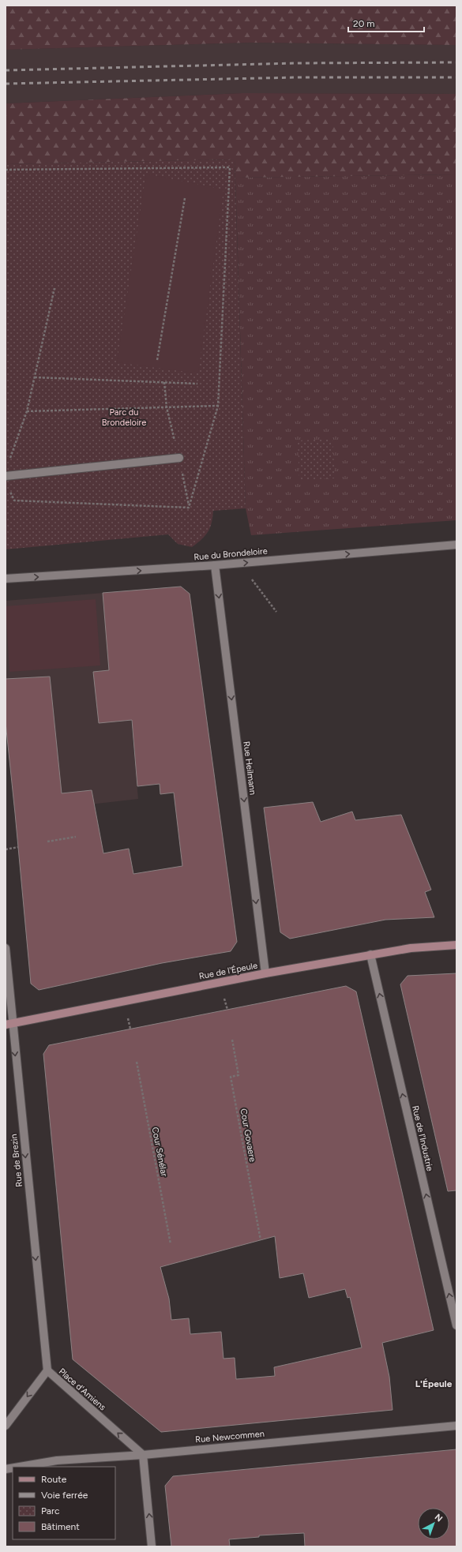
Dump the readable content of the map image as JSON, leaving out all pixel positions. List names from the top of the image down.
{
  "streets": {
    "street": [
      "Rue du Brondeloire",
      "Rue Heilmann",
      "Rue de l'Épeule",
      "Rue de l'Industrie",
      "Rue de Brezin",
      "Place d'Amiens",
      "Rue Newcommen"
    ],
    "path": ["Cour Govaere", "Cour Sénélar"]
  },
  "crossings": [
    ["Rue du Brondeloire", "Rue Heilmann"],
    ["Rue Heilmann", "Rue de l'Épeule"],
    ["Rue de l'Épeule", "Rue de l'Industrie"],
    ["Rue de l'Épeule", "Rue de Brezin"],
    ["Rue de Brezin", "Place d'Amiens"],
    ["Place d'Amiens", "Rue Newcommen"]
  ],
  "one_way": [
    "Rue du Brondeloire",
    "Rue Heilmann",
    "Rue de l'Industrie",
    "Rue de Brezin"
  ],
  "districts": ["L'Épeule"],
  "parks": ["Parc du Brondeloire"],
  "legend": [
    "Route",
    "Voie ferrée",
    "Parc",
    "Bâtiment"
  ],
  "scale_bar": "20 m",
  "north": "top right"
}
